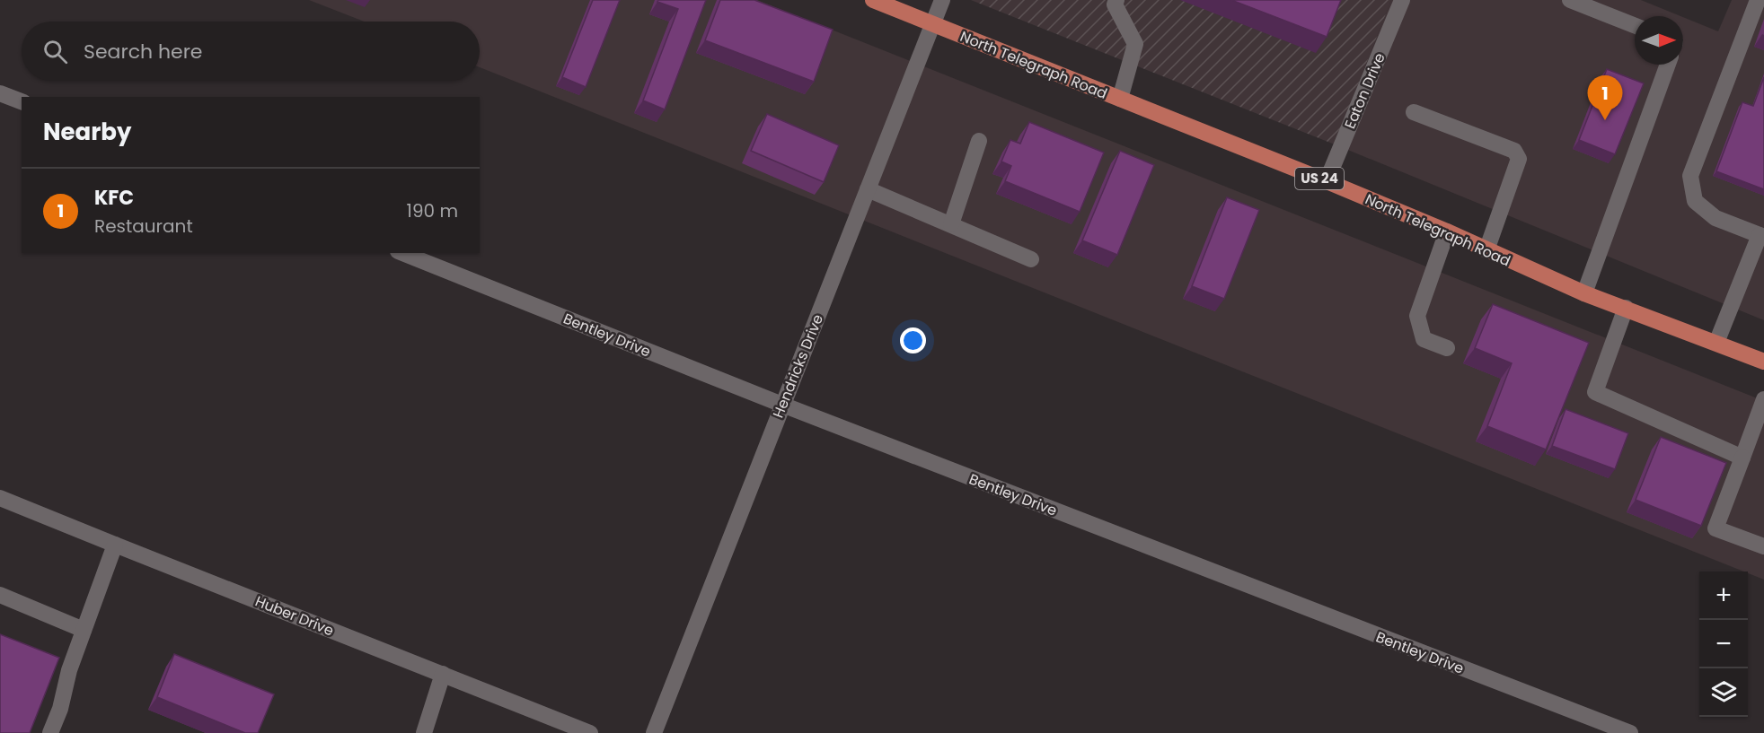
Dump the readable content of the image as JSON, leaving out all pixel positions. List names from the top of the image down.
{
  "streets": {
    "main road": ["North Telegraph Road", "US 24"],
    "street": [
      "Eaton Drive",
      "Bentley Drive",
      "Hendricks Drive",
      "Huber Drive"
    ]
  },
  "crossings": [
    ["North Telegraph Road", "Eaton Drive"],
    ["North Telegraph Road", "Hendricks Drive"],
    ["Bentley Drive", "Hendricks Drive"]
  ],
  "north": "right",
  "page": {
    "search": "Search here",
    "pins": "1",
    "heading": "Nearby",
    "list": [
      {
        "mark": "1",
        "name": "KFC",
        "note": "Restaurant",
        "value": "190 m"
      }
    ],
    "map_buttons": ["+", "−"]
  }
}
